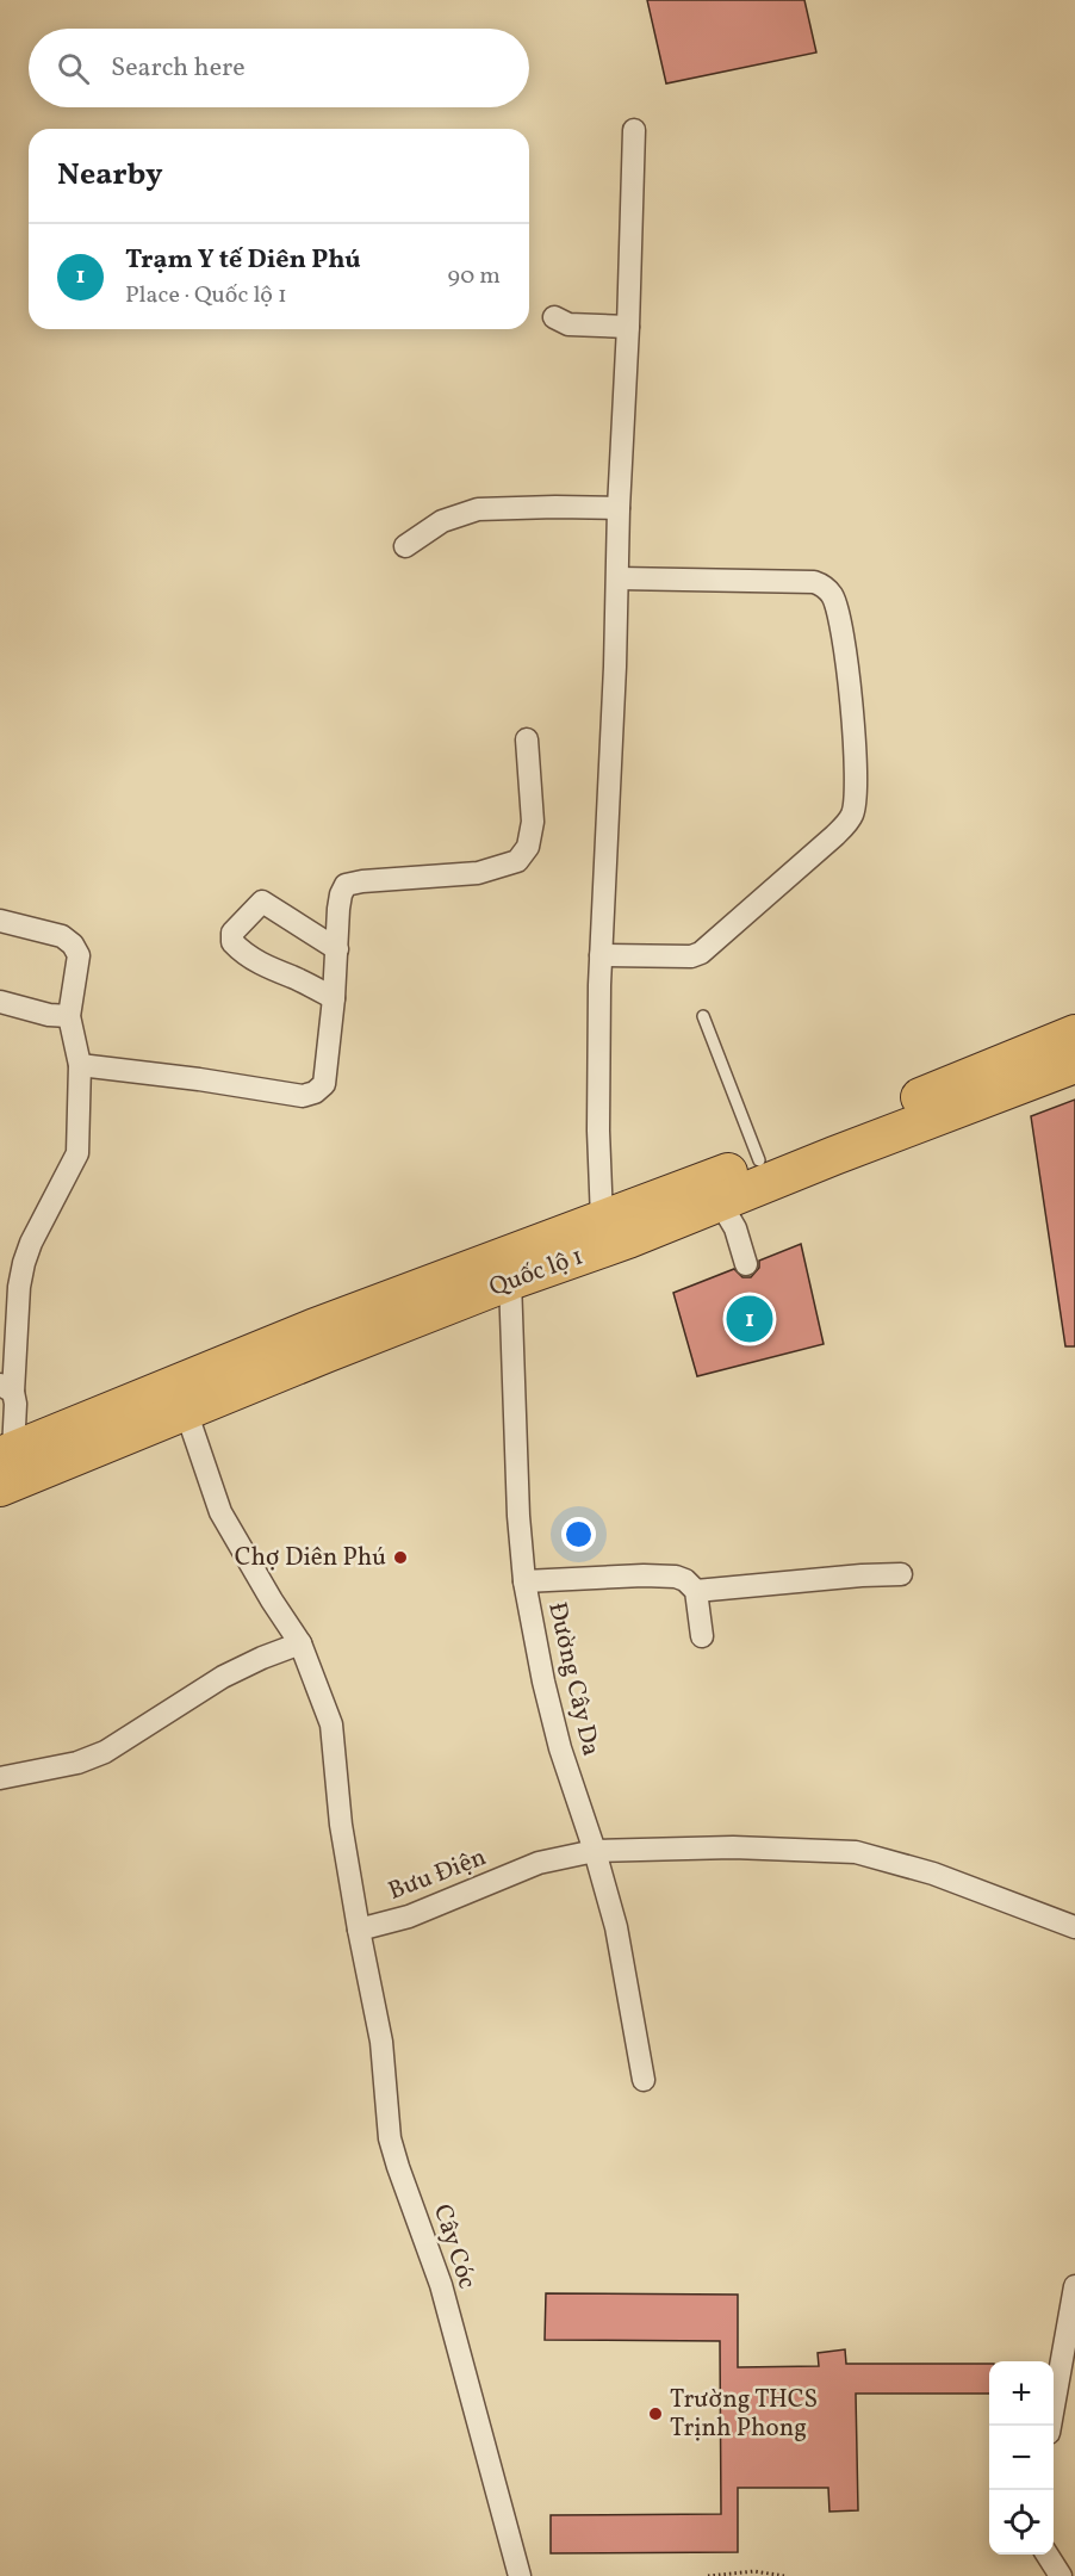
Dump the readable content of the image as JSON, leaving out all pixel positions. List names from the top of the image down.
{
  "streets": {
    "highway": ["Quốc lộ 1"],
    "street": ["Đường Cây Da", "Bưu Điện", "Cây Cóc"]
  },
  "crossings": [
    ["Quốc lộ 1", "Đường Cây Da"],
    ["Quốc lộ 1", "Bưu Điện"],
    ["Đường Cây Da", "Bưu Điện"],
    ["Bưu Điện", "Cây Cóc"]
  ],
  "places": ["Chợ Diên Phú", "Trường THCS Trịnh Phong"],
  "page": {
    "search": "Search here",
    "heading": "Nearby",
    "list": [
      {
        "mark": "1",
        "name": "Trạm Y tế Diên Phú",
        "note": "Place · Quốc lộ 1",
        "value": "90 m"
      }
    ],
    "pins": "1",
    "map_buttons": ["+", "−"]
  }
}
